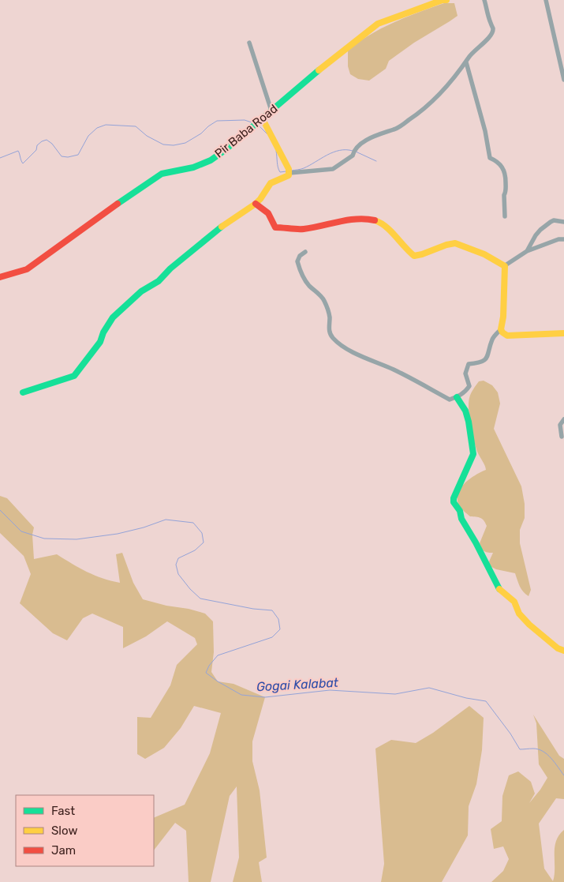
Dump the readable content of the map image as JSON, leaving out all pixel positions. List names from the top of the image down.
{
  "streets": {
    "street": ["Pir Baba Road"]
  },
  "water": ["Gogai Kalabat"],
  "legend": ["Fast", "Slow", "Jam"]
}
